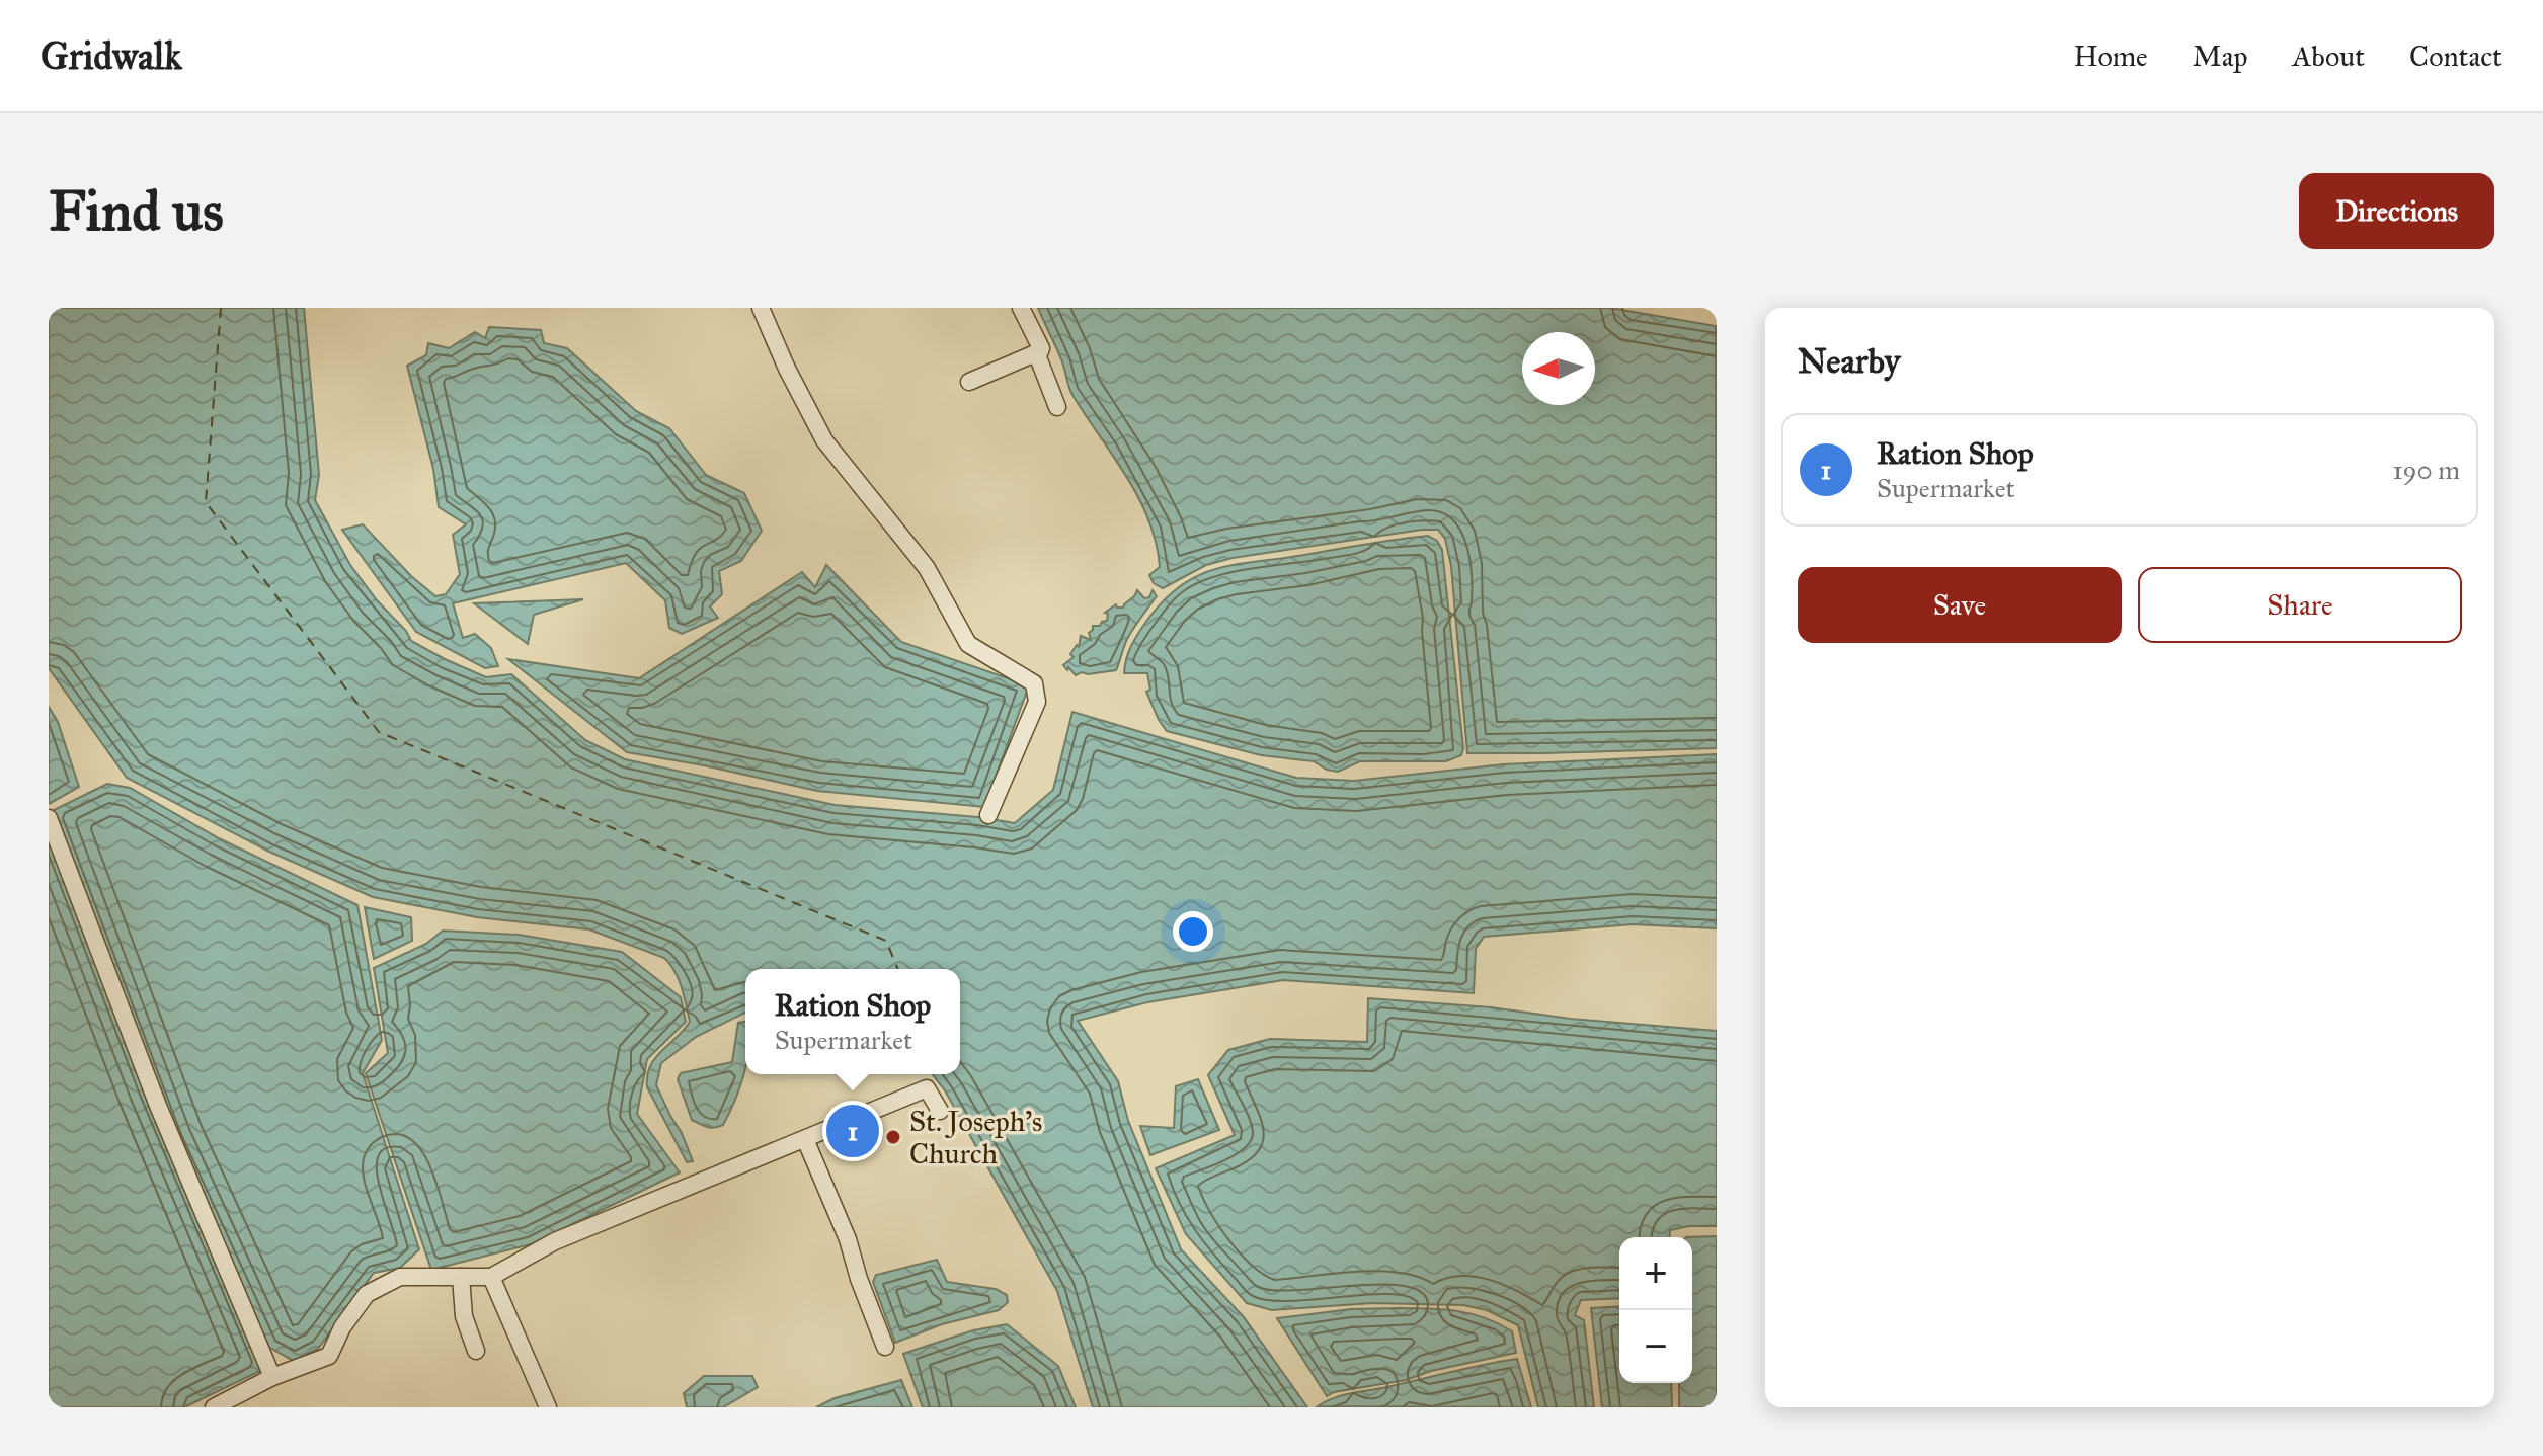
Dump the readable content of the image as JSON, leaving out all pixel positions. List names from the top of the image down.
{
  "places": ["St. Joseph's Church"],
  "north": "left",
  "page": {
    "header": "Gridwalk",
    "nav": [
      "Home",
      "Map",
      "About",
      "Contact"
    ],
    "buttons": [
      "Directions",
      ["Save", "Share"]
    ],
    "title": "Find us",
    "heading": "Nearby",
    "list": [
      {
        "mark": "1",
        "name": "Ration Shop",
        "note": "Supermarket",
        "value": "190 m"
      }
    ],
    "popup": ["Ration Shop", "Supermarket"],
    "pins": "1",
    "map_buttons": ["+", "−"]
  }
}
